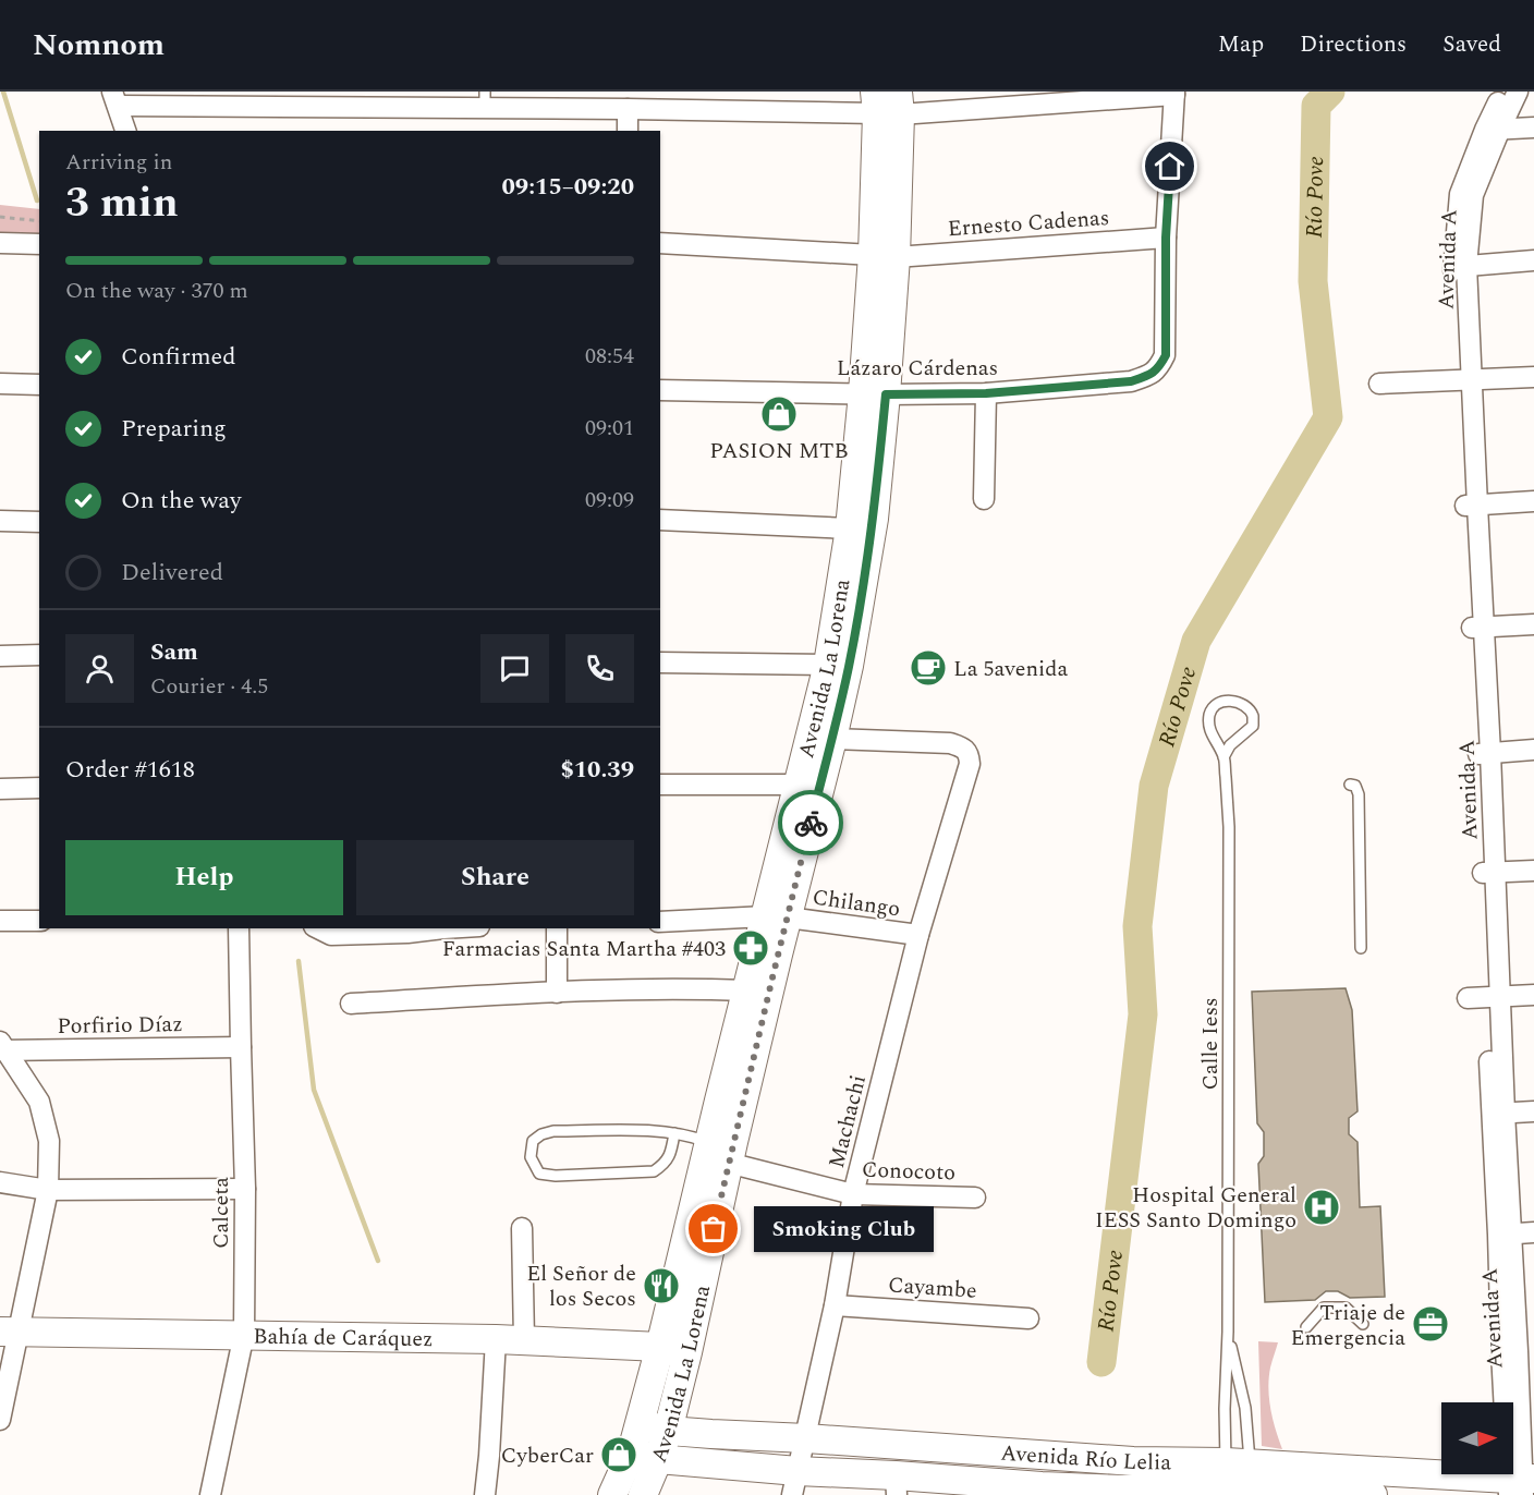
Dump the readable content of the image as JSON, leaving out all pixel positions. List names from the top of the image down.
{
  "streets": {
    "main road": ["Avenida La Lorena", "Bahía de Caráquez", "Avenida Río Lelia"],
    "street": [
      "Ernesto Cadenas",
      "Avenida A",
      "Lázaro Cárdenas",
      "Chilango",
      "Porfirio Díaz",
      "Machachi",
      "Conocoto",
      "Calceta",
      "Cayambe"
    ],
    "lane": ["Calle Iess"]
  },
  "crossings": [
    ["Ernesto Cadenas", "Lázaro Cárdenas"],
    ["Ernesto Cadenas", "Avenida La Lorena"],
    ["Avenida A", "Avenida Río Lelia"],
    ["Lázaro Cárdenas", "Avenida La Lorena"],
    ["Avenida La Lorena", "Chilango"],
    ["Avenida La Lorena", "Machachi"],
    ["Avenida La Lorena", "Conocoto"],
    ["Avenida La Lorena", "Bahía de Caráquez"],
    ["Avenida La Lorena", "Avenida Río Lelia"],
    ["Chilango", "Machachi"],
    ["Porfirio Díaz", "Calceta"],
    ["Calle Iess", "Avenida Río Lelia"],
    ["Machachi", "Conocoto"],
    ["Machachi", "Cayambe"],
    ["Machachi", "Avenida Río Lelia"],
    ["Calceta", "Bahía de Caráquez"]
  ],
  "water": ["Río Pove"],
  "places": {
    "shop": ["PASION MTB", "CyberCar"],
    "cafe": ["La 5avenida"],
    "pharmacy": ["Farmacias Santa Martha #403"],
    "hospital": ["Hospital General IESS Santo Domingo"],
    "other": ["Smoking Club"],
    "restaurant": ["El Señor de los Secos"],
    "office": ["Triaje de Emergencia"]
  },
  "north": "right",
  "page": {
    "header": "Nomnom",
    "nav": ["Map", "Directions", "Saved"],
    "heading": ["3 min", "Arriving in", "09:15–09:20"],
    "panel": [
      "Sam",
      "Courier · 4.5",
      "Order #1618",
      "$10.39"
    ],
    "bar": "On the way · 370 m",
    "list": [
      ["Confirmed", "08:54"],
      ["Preparing", "09:01"],
      ["On the way", "09:09"],
      "Delivered"
    ],
    "buttons": ["Help", "Share"],
    "bubble": "Smoking Club"
  }
}
